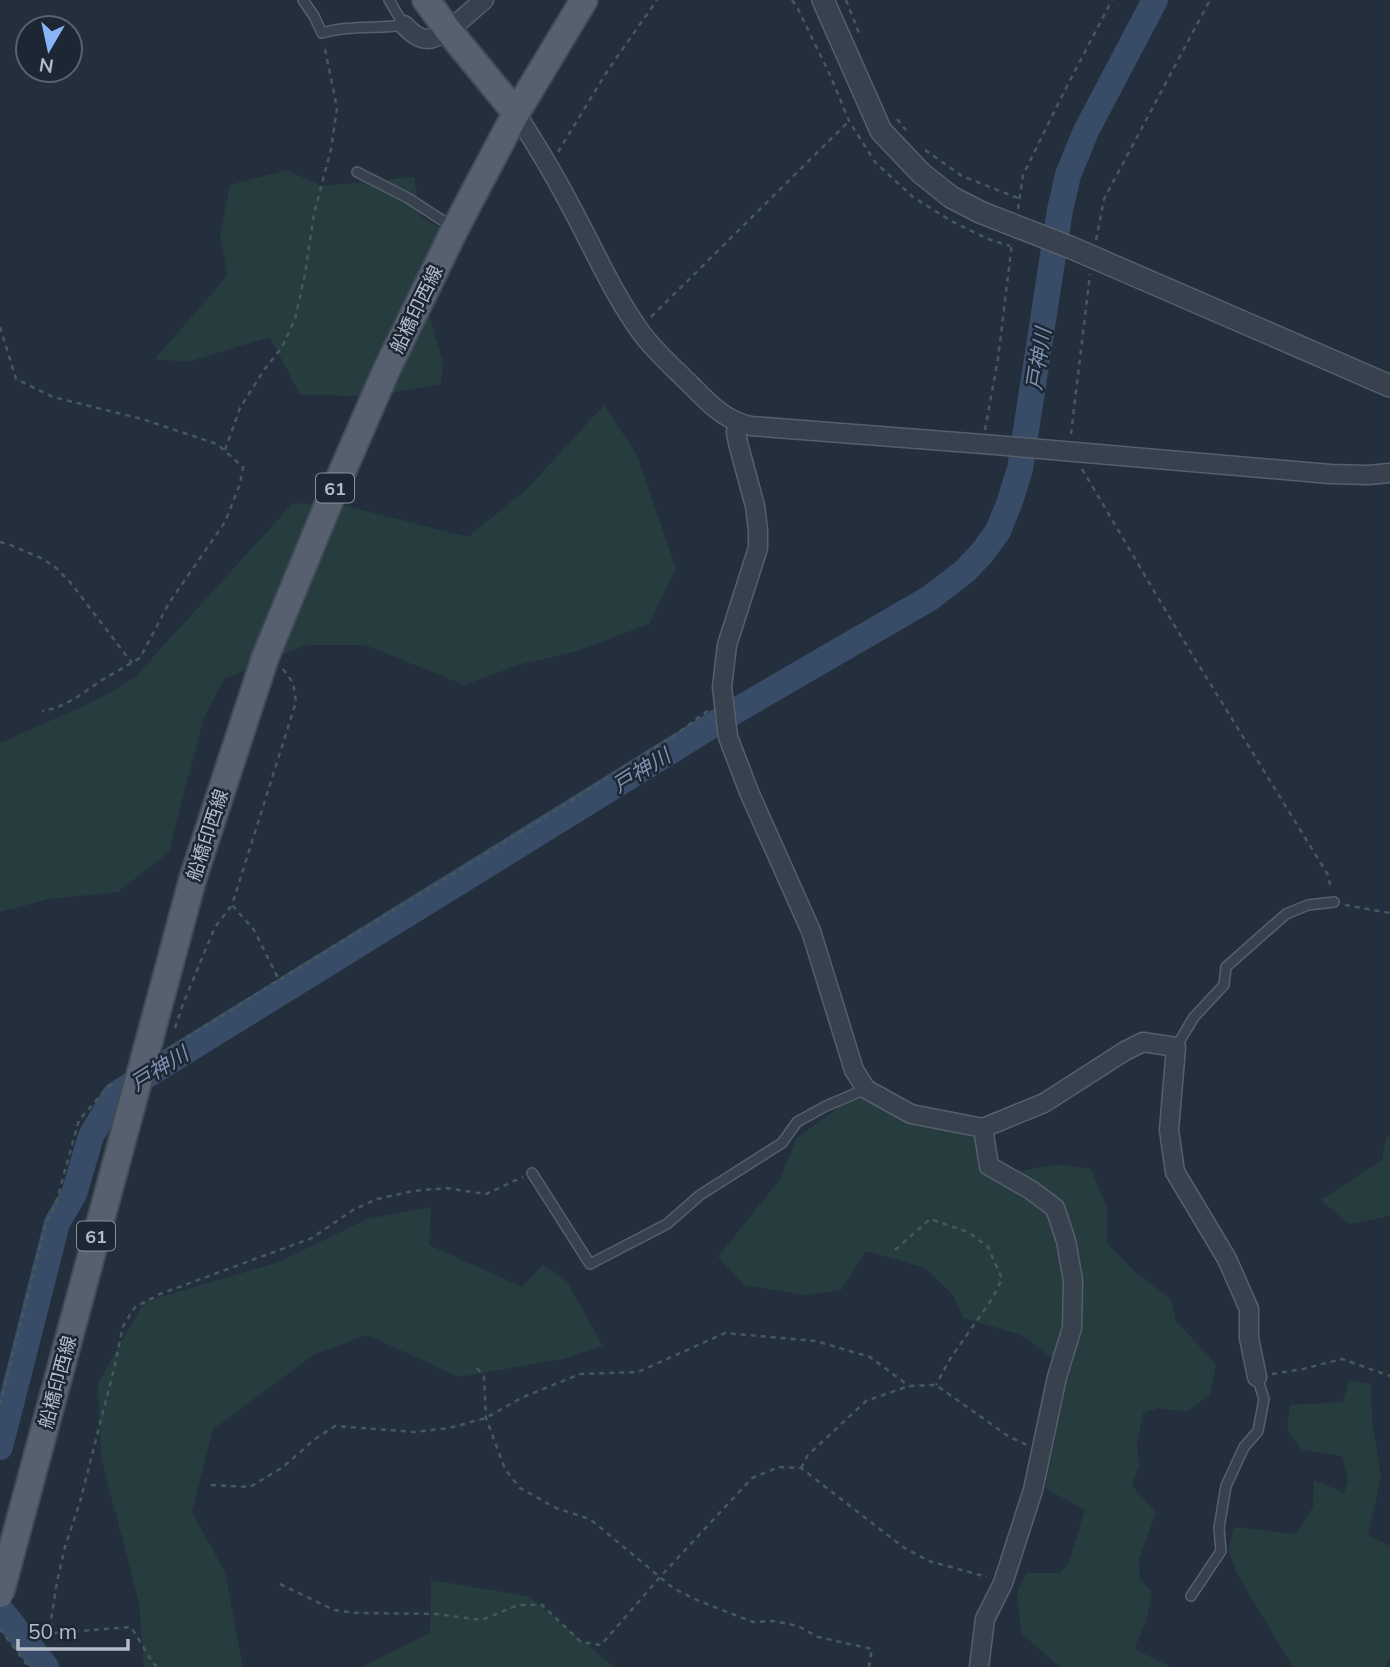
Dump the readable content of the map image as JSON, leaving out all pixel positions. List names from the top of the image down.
{
  "streets": {
    "main road": ["船橋印西線", "61"]
  },
  "water": ["戸神川"],
  "scale_bar": "50 m",
  "north": "bottom"
}
